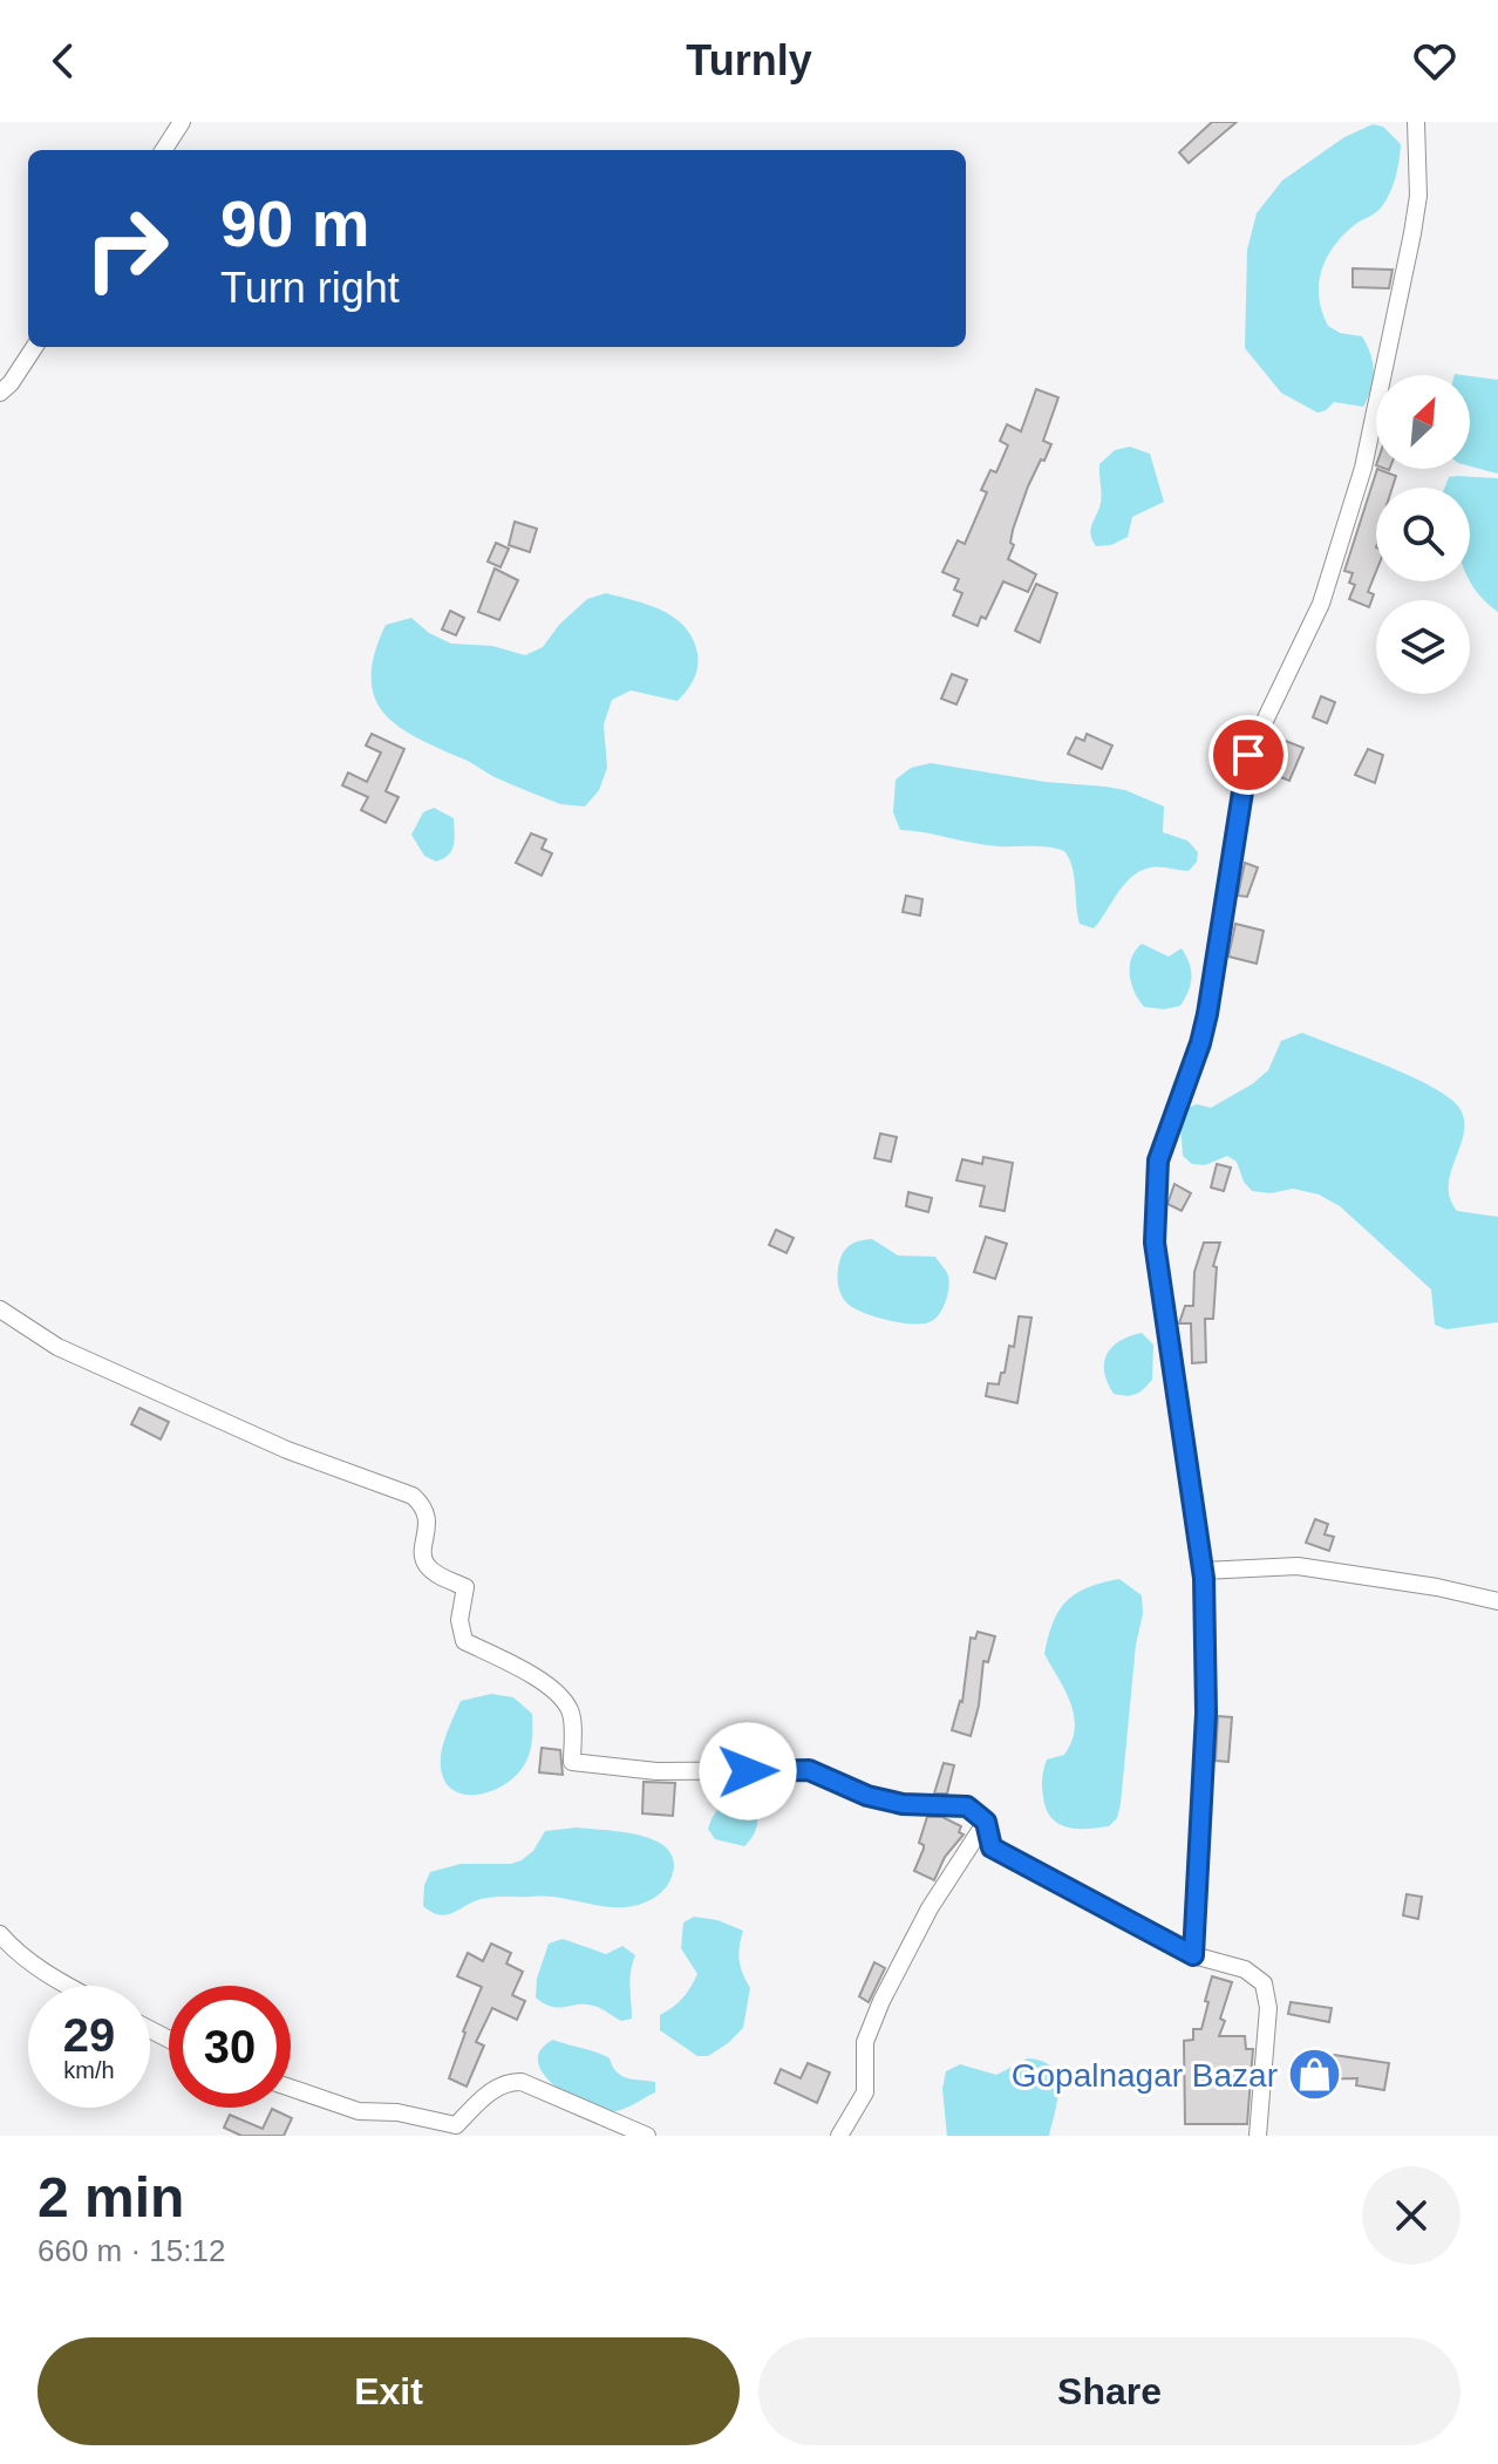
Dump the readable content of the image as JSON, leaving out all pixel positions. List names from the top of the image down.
{
  "places": {
    "shop": ["Gopalnagar Bazar"]
  },
  "north": "top right",
  "page": {
    "header": "Turnly",
    "turn": ["90 m", "Turn right"],
    "speed": "29 km/h",
    "limit": "30",
    "heading": ["2 min", "660 m · 15:12"],
    "buttons": ["Exit", "Share"]
  }
}
